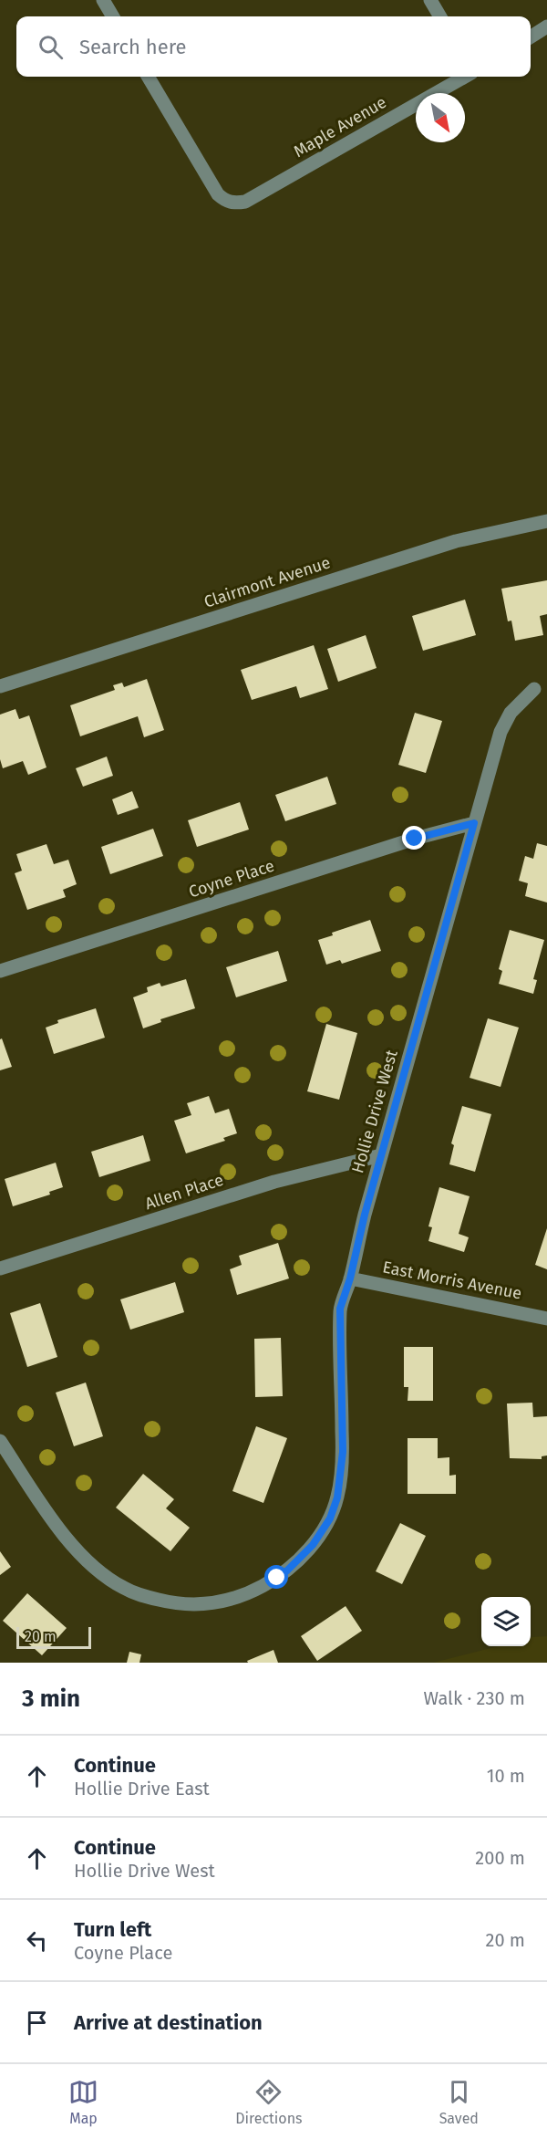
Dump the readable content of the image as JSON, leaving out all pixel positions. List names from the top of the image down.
{
  "streets": {
    "street": [
      "Maple Avenue",
      "Clairmont Avenue",
      "Coyne Place",
      "Hollie Drive West",
      "Allen Place",
      "East Morris Avenue"
    ]
  },
  "crossings": [
    ["Coyne Place", "Hollie Drive West"],
    ["Hollie Drive West", "Allen Place"],
    ["Hollie Drive West", "East Morris Avenue"]
  ],
  "scale_bar": "20 m",
  "north": "bottom right",
  "page": {
    "search": "Search here",
    "scale": "20 m",
    "heading": ["3 min", "Walk · 230 m"],
    "list": [
      ["Continue", "Hollie Drive East", "10 m"],
      ["Continue", "Hollie Drive West", "200 m"],
      ["Turn left", "Coyne Place", "20 m"],
      "Arrive at destination"
    ],
    "nav": ["Map", "Directions", "Saved"]
  }
}
